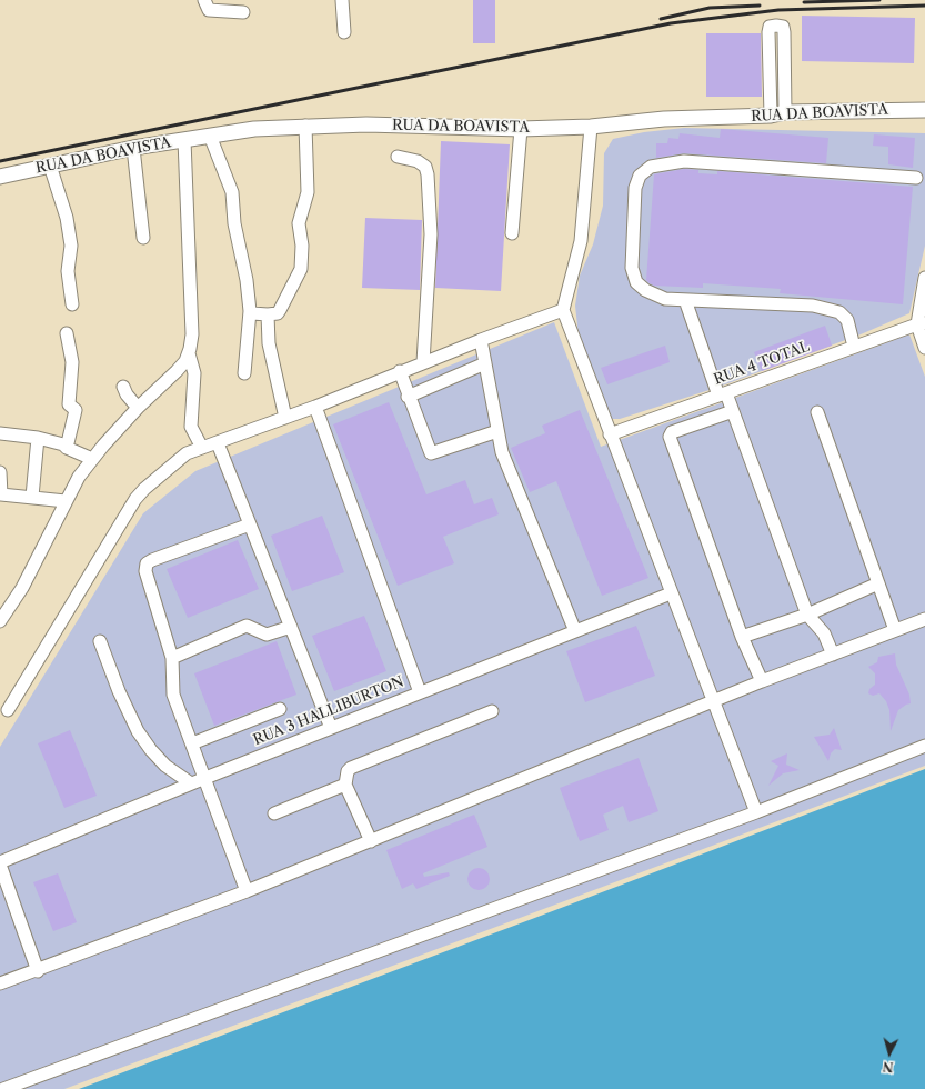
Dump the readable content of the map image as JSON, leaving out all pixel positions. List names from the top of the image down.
{
  "streets": {
    "main road": ["RUA DA BOAVISTA"],
    "street": ["RUA 4 TOTAL", "RUA 3 HALLIBURTON"]
  },
  "north": "bottom"
}
